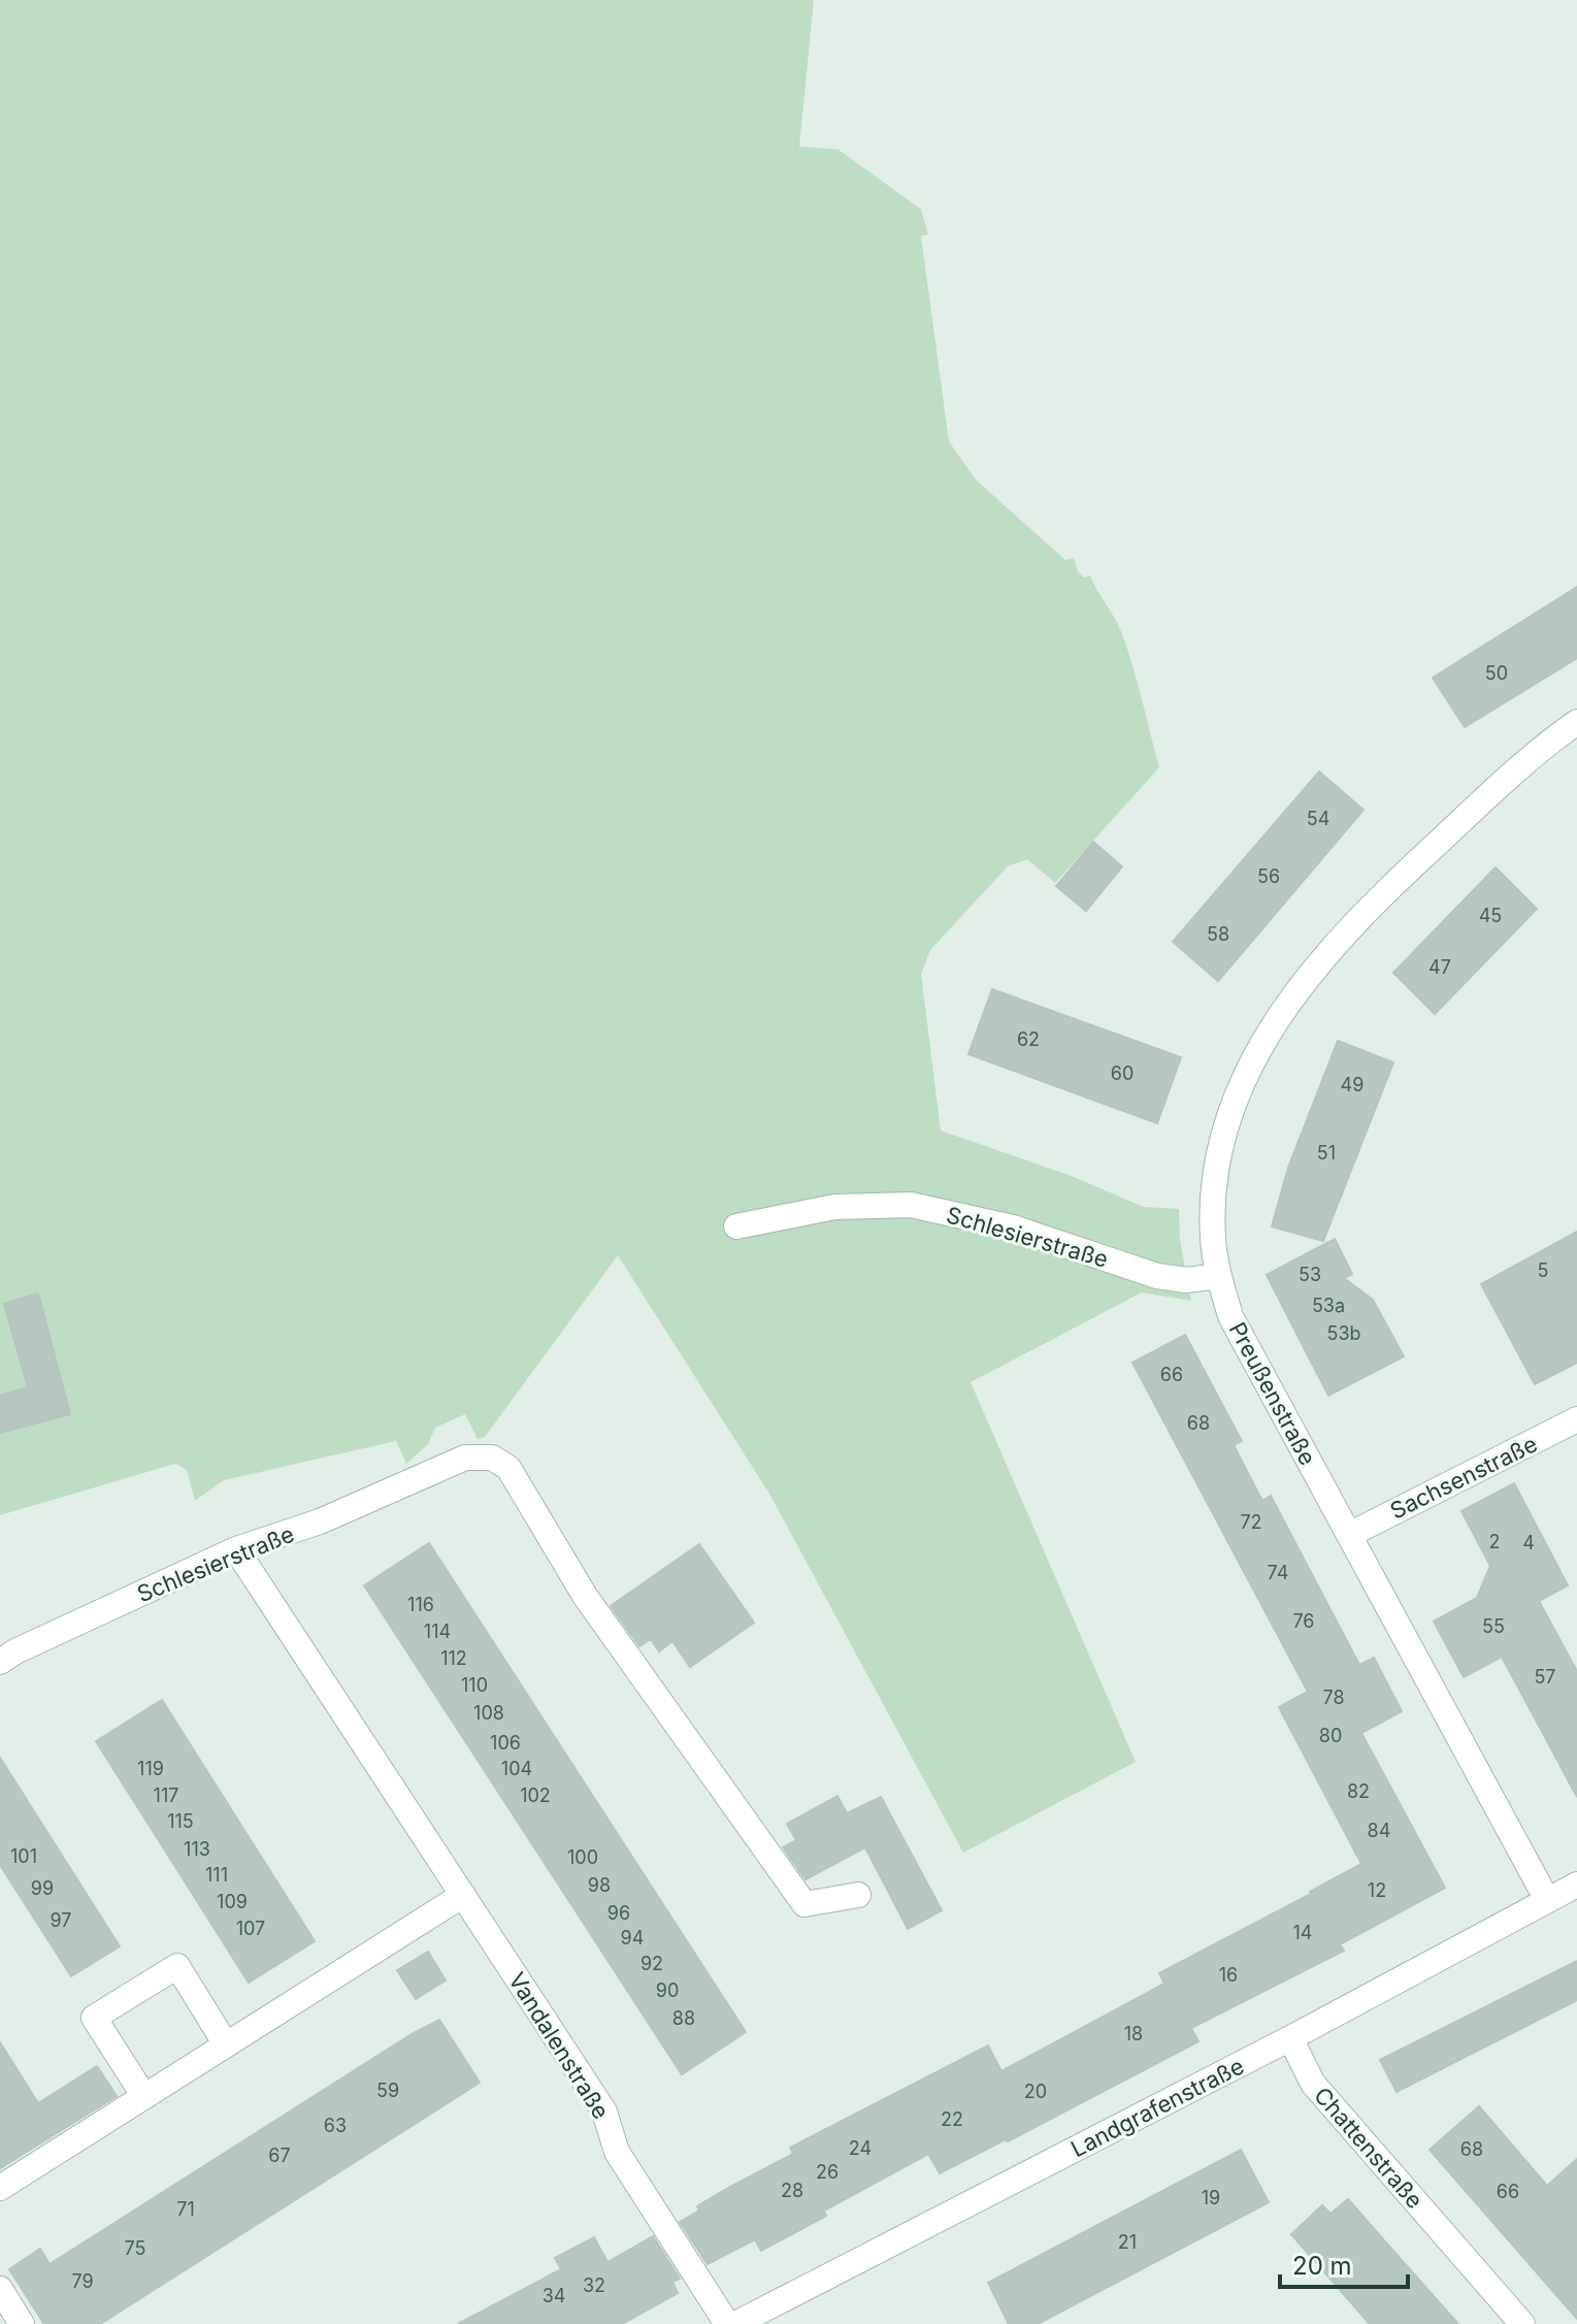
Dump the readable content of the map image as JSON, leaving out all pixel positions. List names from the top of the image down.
{
  "streets": {
    "street": [
      "Schlesierstraße",
      "Preußenstraße",
      "Sachsenstraße",
      "Vandalenstraße",
      "Landgrafenstraße",
      "Chattenstraße"
    ]
  },
  "crossings": [
    ["Schlesierstraße", "Preußenstraße"],
    ["Schlesierstraße", "Vandalenstraße"],
    ["Preußenstraße", "Sachsenstraße"],
    ["Preußenstraße", "Landgrafenstraße"],
    ["Landgrafenstraße", "Chattenstraße"]
  ],
  "house_numbers": [
    "50",
    "54",
    "56",
    "45",
    "58",
    "47",
    "62",
    "60",
    "49",
    "51",
    "5",
    "53",
    "53a",
    "53b",
    "66",
    "68",
    "72",
    "2",
    "4",
    "74",
    "116",
    "76",
    "55",
    "114",
    "112",
    "57",
    "110",
    "78",
    "108",
    "80",
    "106",
    "119",
    "104",
    "82",
    "117",
    "102",
    "115",
    "84",
    "113",
    "101",
    "100",
    "111",
    "98",
    "99",
    "12",
    "109",
    "96",
    "97",
    "107",
    "14",
    "94",
    "92",
    "16",
    "90",
    "88",
    "18",
    "59",
    "20",
    "22",
    "63",
    "24",
    "68",
    "67",
    "26",
    "28",
    "66",
    "19",
    "71",
    "21",
    "75",
    "79",
    "32",
    "34"
  ],
  "scale_bar": "20 m"
}
